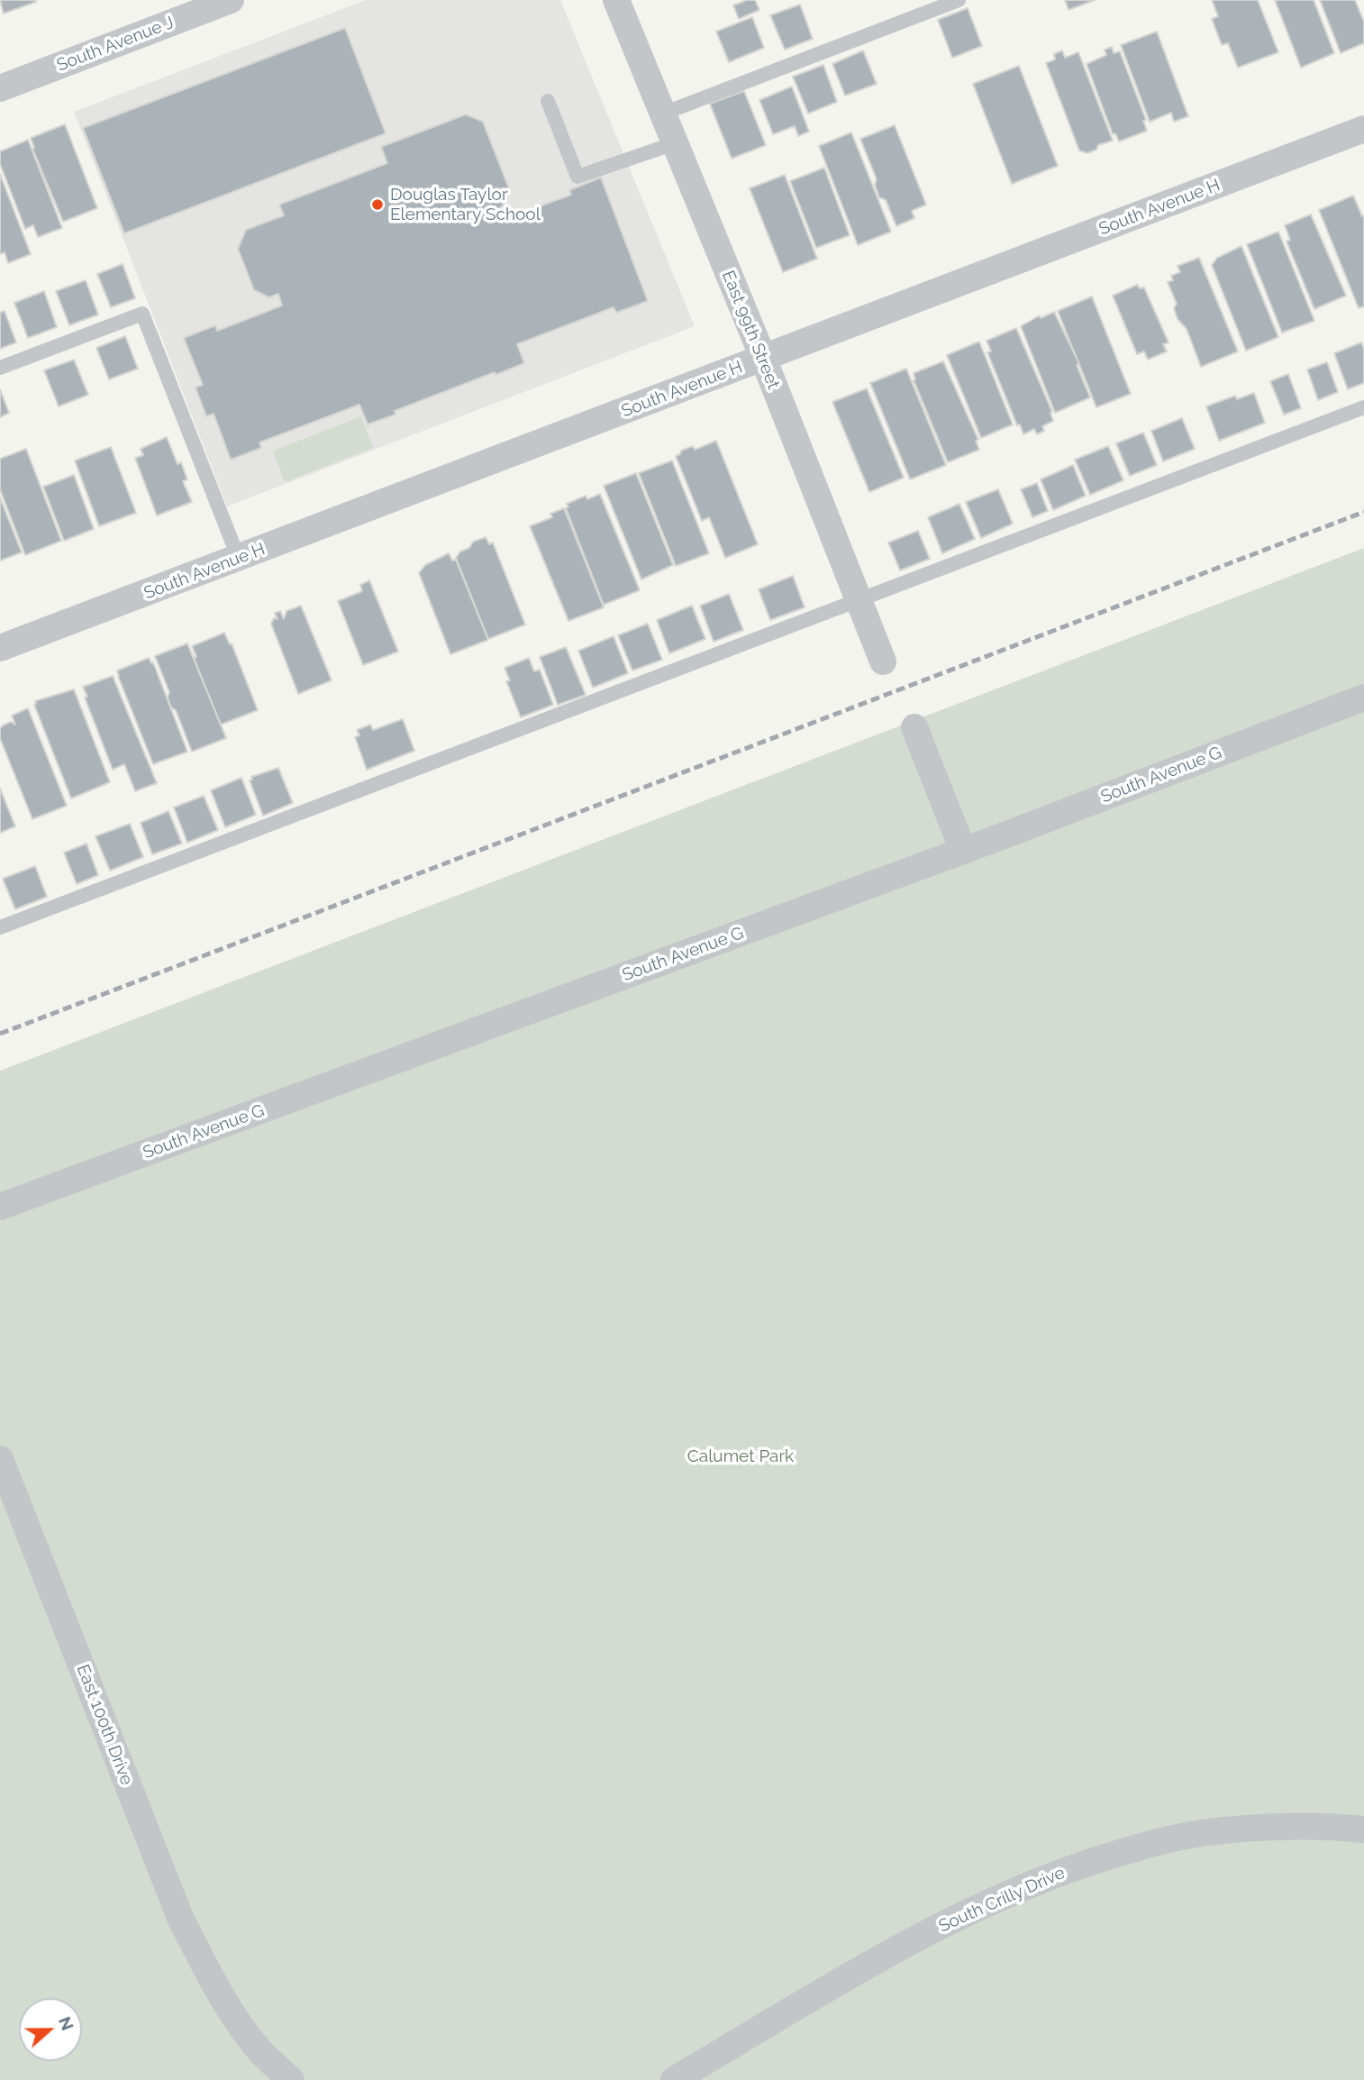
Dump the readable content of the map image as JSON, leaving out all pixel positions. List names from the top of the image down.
{
  "streets": {
    "street": [
      "South Avenue J",
      "South Avenue H",
      "East 99th Street",
      "South Avenue G",
      "East 100th Drive",
      "South Crilly Drive"
    ]
  },
  "crossings": [
    ["South Avenue H", "East 99th Street"]
  ],
  "parks": ["Calumet Park"],
  "places": ["Douglas Taylor Elementary School"],
  "north": "right"
}
